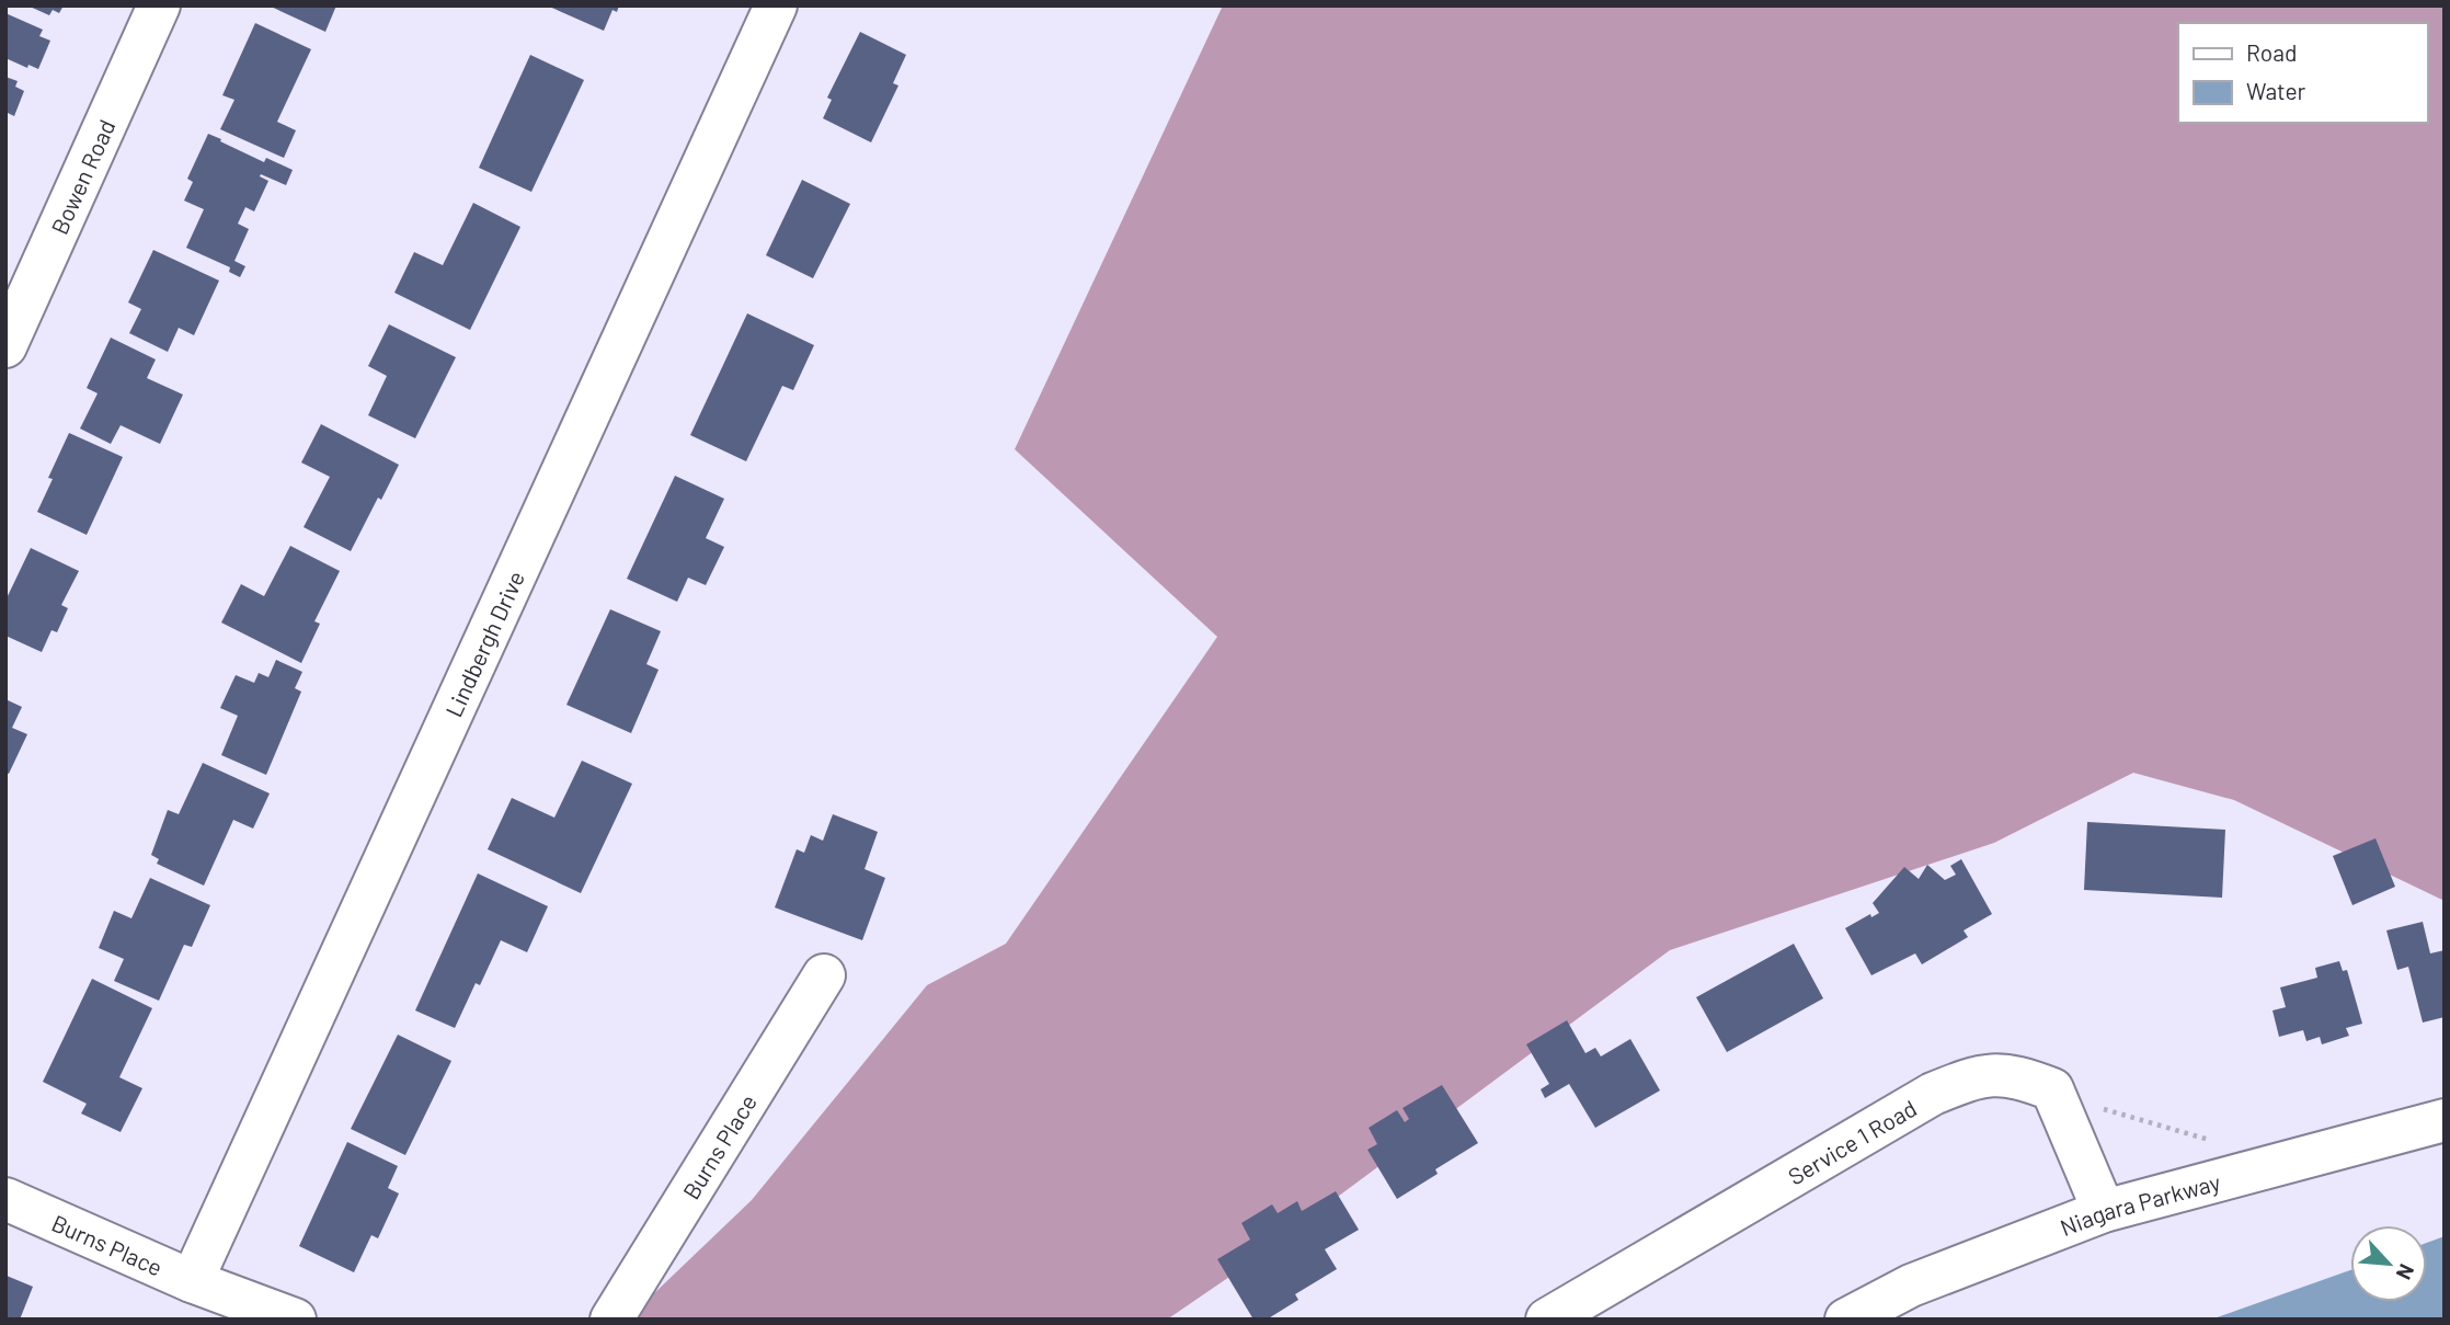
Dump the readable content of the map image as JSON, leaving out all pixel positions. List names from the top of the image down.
{
  "streets": {
    "street": [
      "Bowen Road",
      "Lindbergh Drive",
      "Service 1 Road",
      "Burns Place",
      "Niagara Parkway"
    ]
  },
  "crossings": [
    ["Lindbergh Drive", "Burns Place"]
  ],
  "legend": ["Road", "Water"],
  "north": "bottom right"
}
